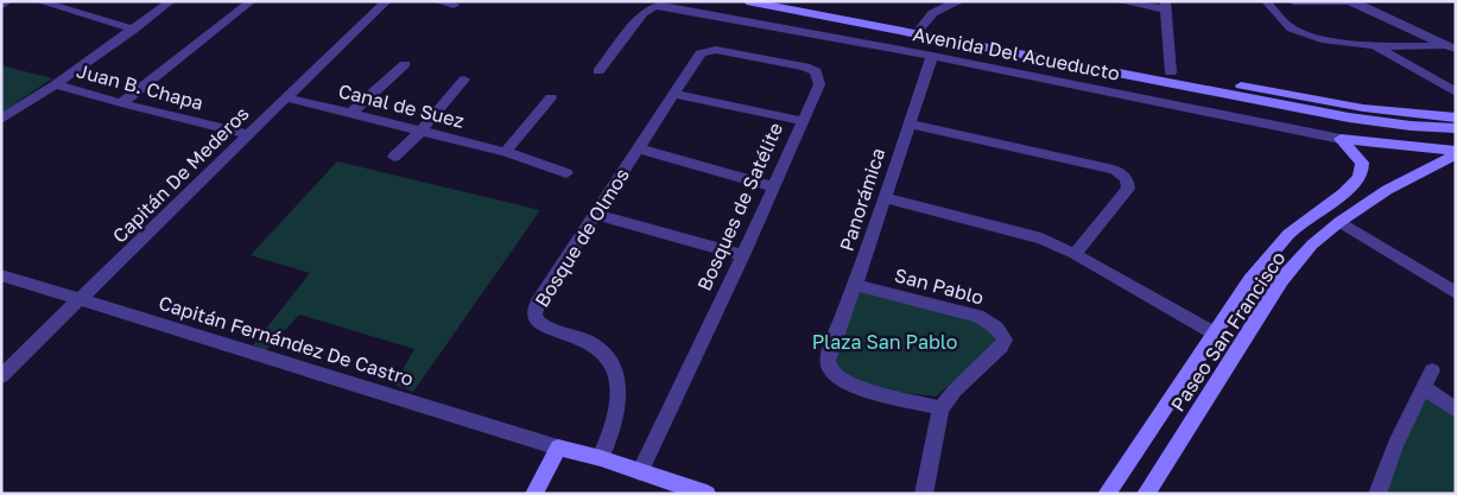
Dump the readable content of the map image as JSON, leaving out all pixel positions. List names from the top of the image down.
{
  "streets": {
    "street": [
      "Avenida Del Acueducto",
      "Juan B. Chapa",
      "Canal de Suez",
      "Capitán De Mederos",
      "Panorámica",
      "Bosques de Satélite",
      "Bosque de Olmos",
      "San Pablo",
      "Paseo San Francisco",
      "Capitán Fernández De Castro"
    ]
  },
  "crossings": [
    ["Avenida Del Acueducto", "Panorámica"],
    ["Avenida Del Acueducto", "Paseo San Francisco"],
    ["Juan B. Chapa", "Capitán De Mederos"],
    ["Canal de Suez", "Capitán De Mederos"],
    ["Capitán De Mederos", "Capitán Fernández De Castro"],
    ["Panorámica", "San Pablo"],
    ["Bosques de Satélite", "Bosque de Olmos"]
  ],
  "parks": ["Plaza San Pablo"]
}
